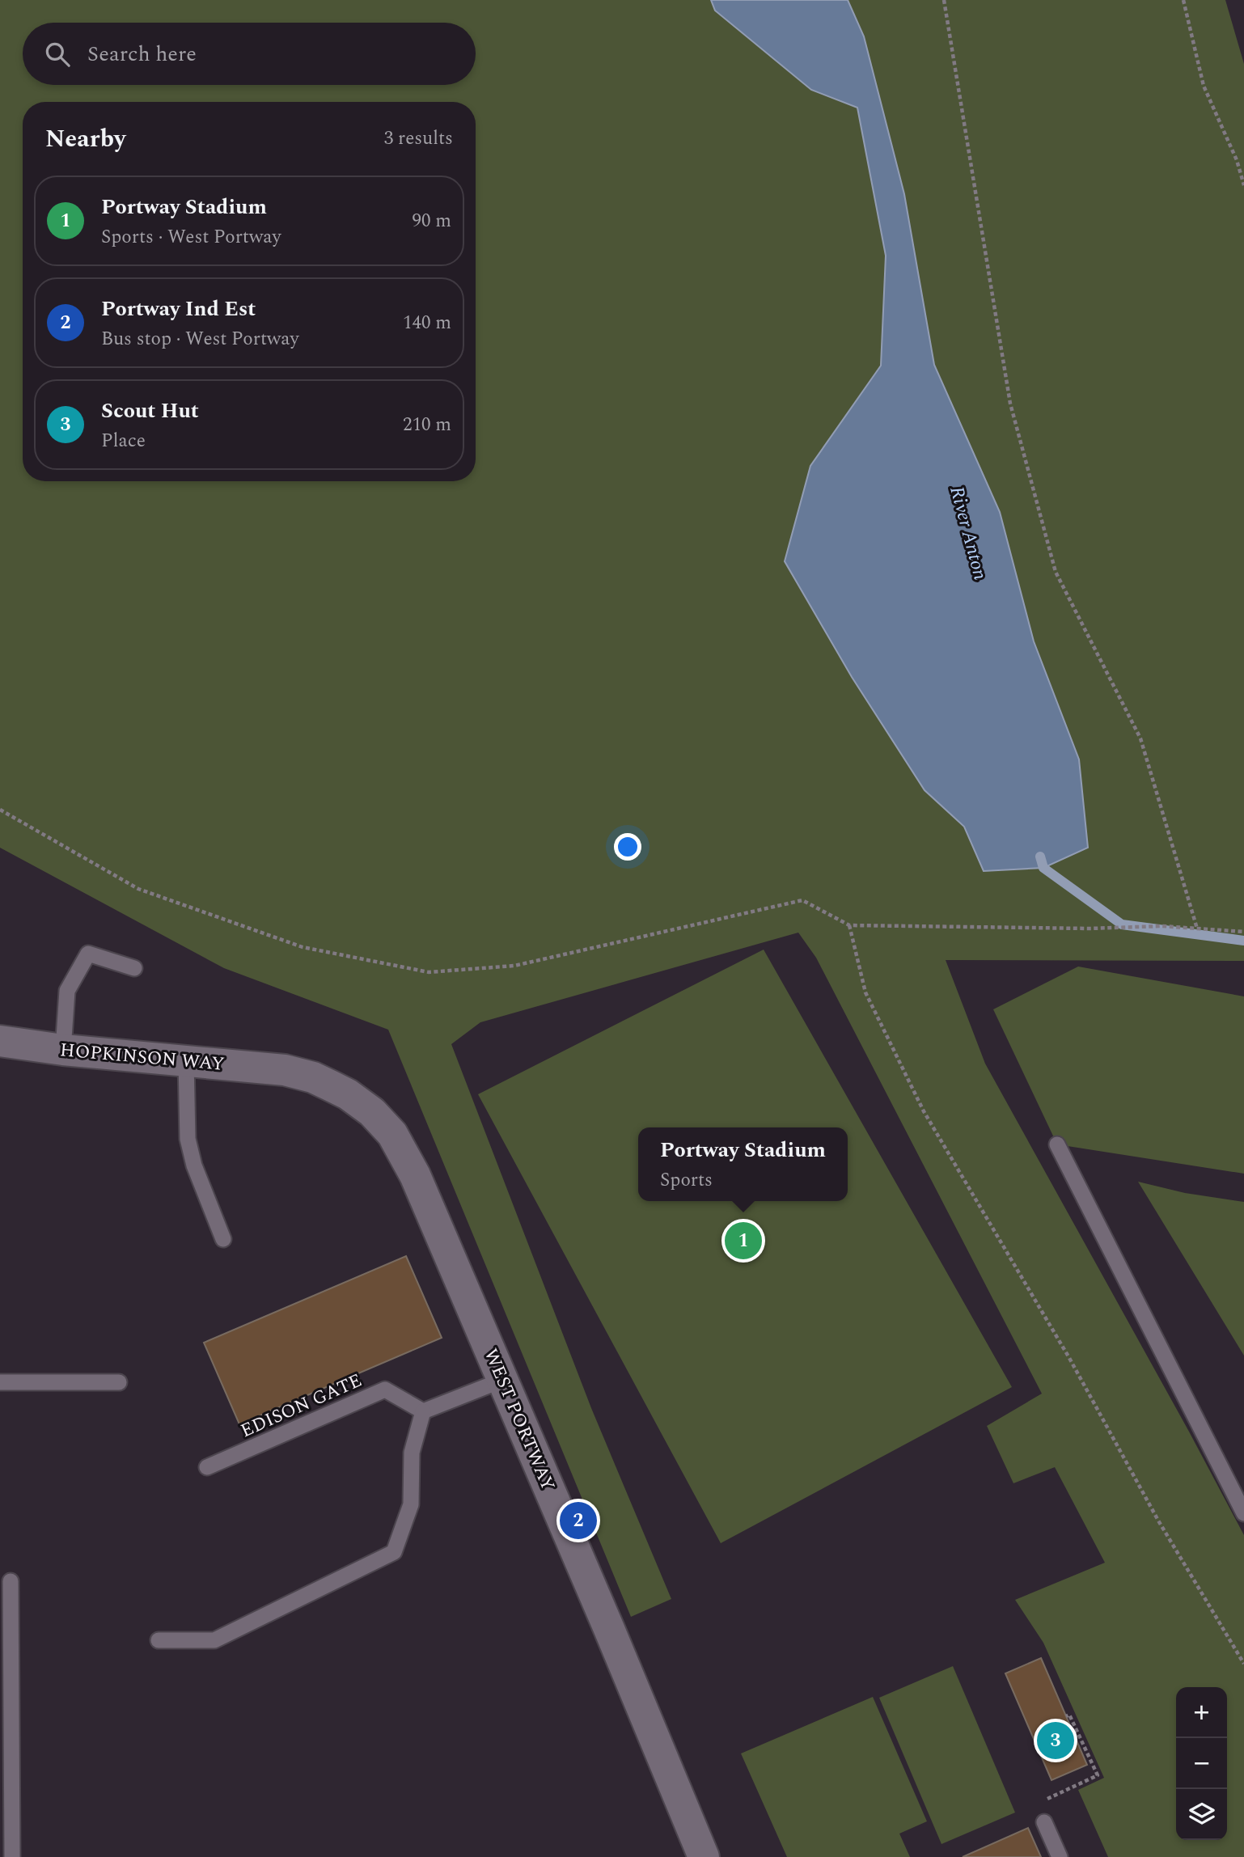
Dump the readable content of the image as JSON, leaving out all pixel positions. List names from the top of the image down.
{
  "streets": {
    "street": ["HOPKINSON WAY", "WEST PORTWAY"],
    "lane": ["EDISON GATE"]
  },
  "crossings": [
    ["HOPKINSON WAY", "WEST PORTWAY"]
  ],
  "water": ["River Anton"],
  "page": {
    "search": "Search here",
    "heading": ["Nearby", "3 results"],
    "list": [
      {
        "mark": "1",
        "name": "Portway Stadium",
        "note": "Sports · West Portway",
        "value": "90 m"
      },
      {
        "mark": "2",
        "name": "Portway Ind Est",
        "note": "Bus stop · West Portway",
        "value": "140 m"
      },
      {
        "mark": "3",
        "name": "Scout Hut",
        "note": "Place",
        "value": "210 m"
      }
    ],
    "popup": ["Portway Stadium", "Sports"],
    "pins": ["1", "2", "3"],
    "map_buttons": ["+", "−"]
  }
}
